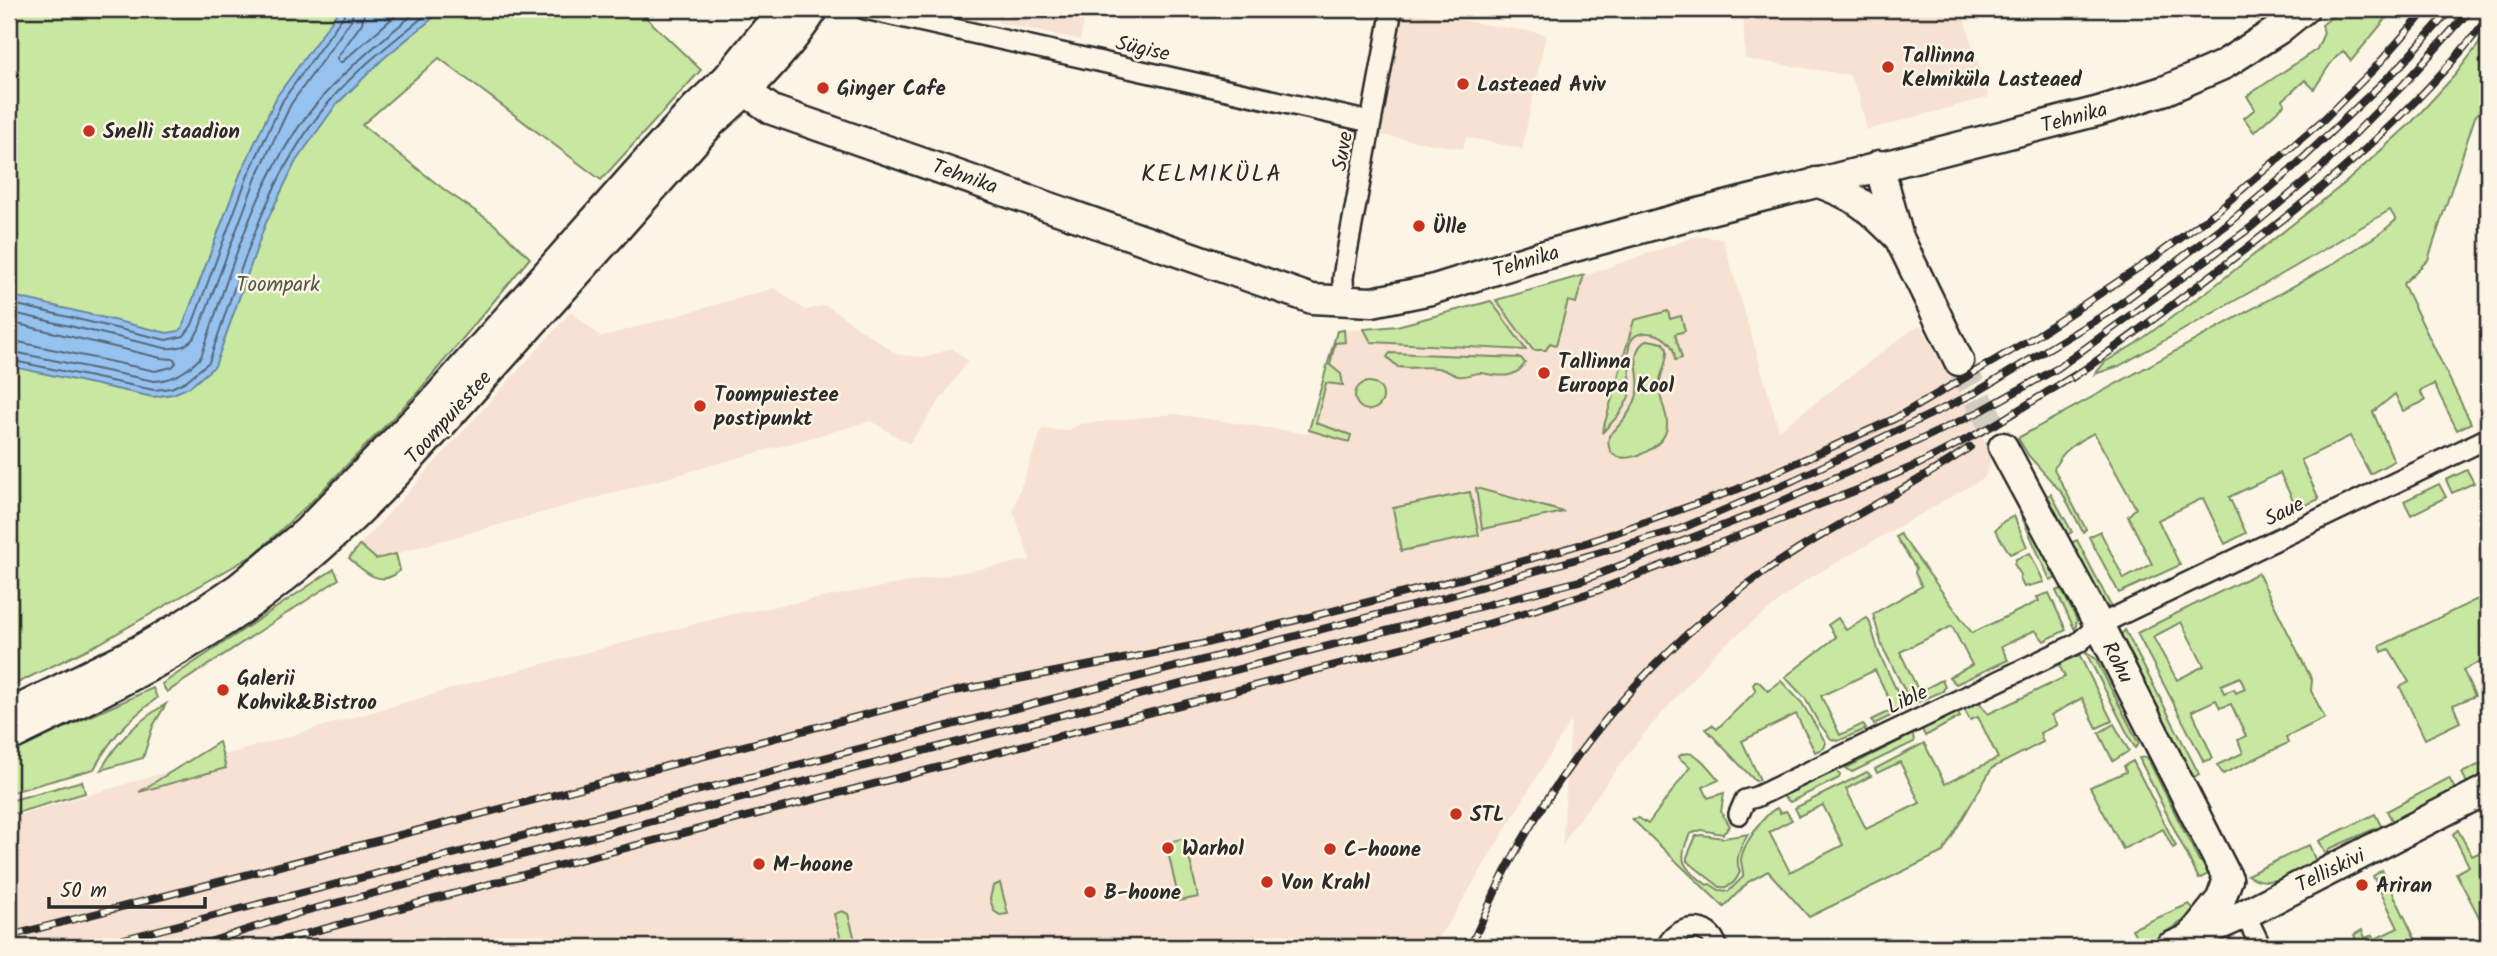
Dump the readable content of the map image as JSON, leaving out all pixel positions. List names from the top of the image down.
{
  "streets": {
    "street": [
      "Sügise",
      "Tehnika",
      "Suve",
      "Toompuiestee",
      "Saue",
      "Rohu",
      "Lible",
      "Telliskivi"
    ]
  },
  "crossings": [
    ["Sügise", "Suve"],
    ["Tehnika", "Suve"],
    ["Tehnika", "Toompuiestee"],
    ["Saue", "Rohu"],
    ["Saue", "Lible"],
    ["Rohu", "Lible"]
  ],
  "districts": ["KELMIKÜLA"],
  "parks": ["Toompark"],
  "places": [
    "Tallinna Kelmiküla Lasteaed",
    "Lasteaed Aviv",
    "Ginger Cafe",
    "Snelli staadion",
    "Ülle",
    "Tallinna Euroopa Kool",
    "Toompuiestee postipunkt",
    "Galerii Kohvik&Bistroo",
    "STL",
    "Warhol",
    "C-hoone",
    "M-hoone",
    "Von Krahl",
    "Ariran",
    "B-hoone"
  ],
  "scale_bar": "50 m"
}
